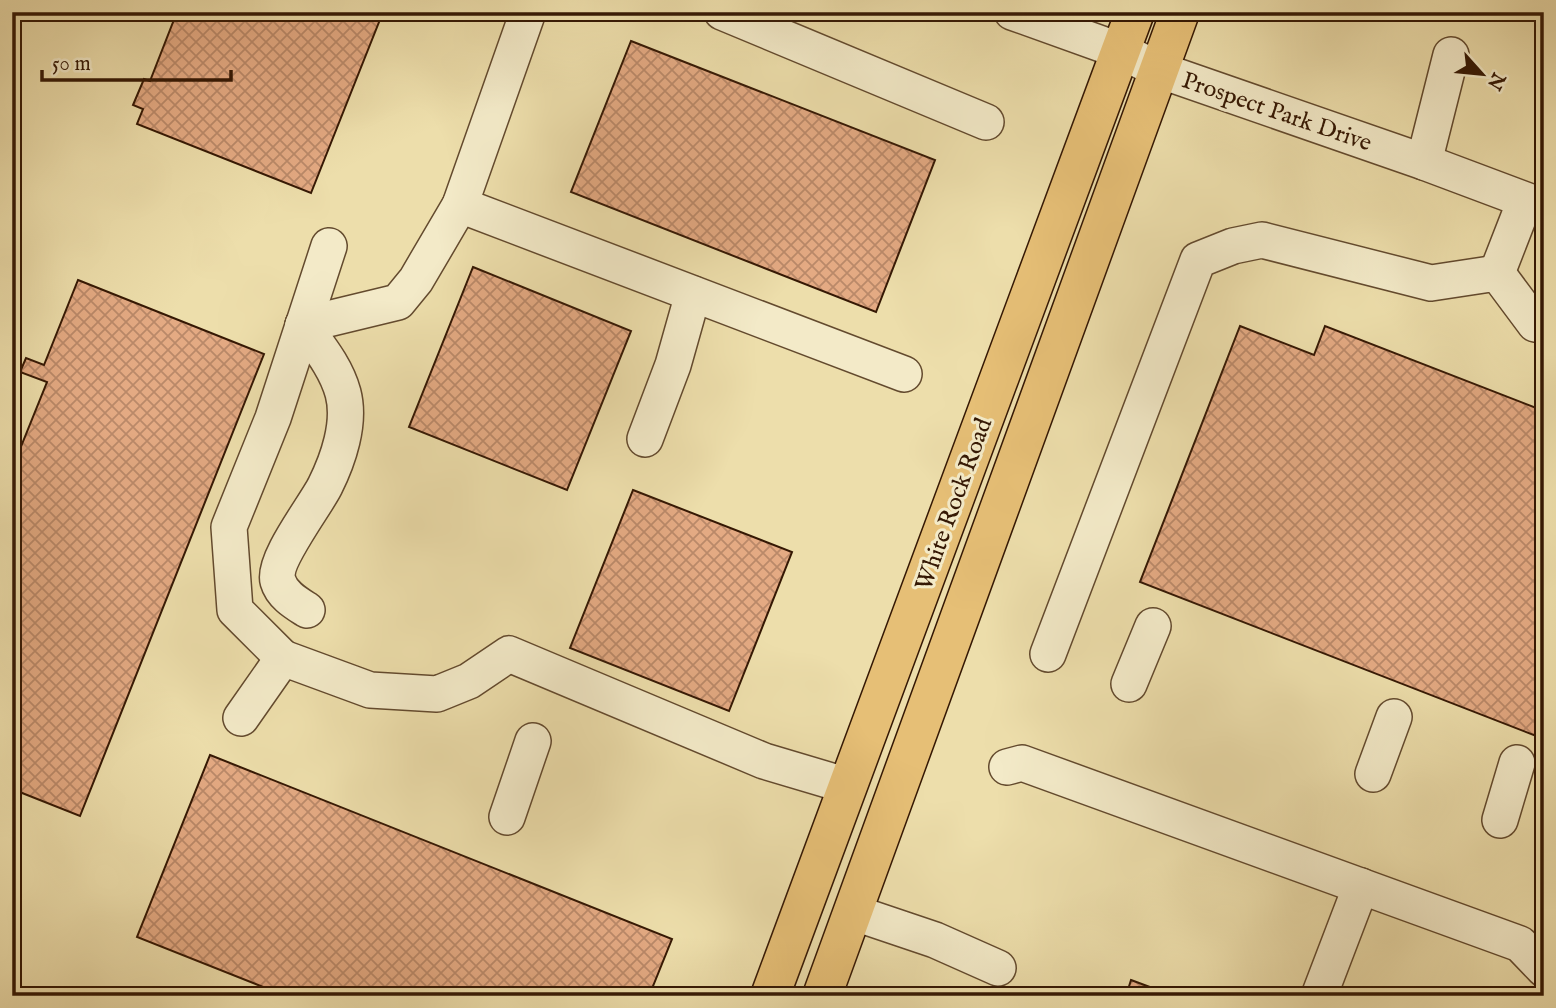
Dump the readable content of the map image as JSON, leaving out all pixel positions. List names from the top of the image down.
{
  "streets": {
    "main road": ["White Rock Road"],
    "street": ["Prospect Park Drive"]
  },
  "crossings": [
    ["Prospect Park Drive", "White Rock Road"]
  ],
  "scale_bar": "50 m",
  "north": "bottom right"
}
